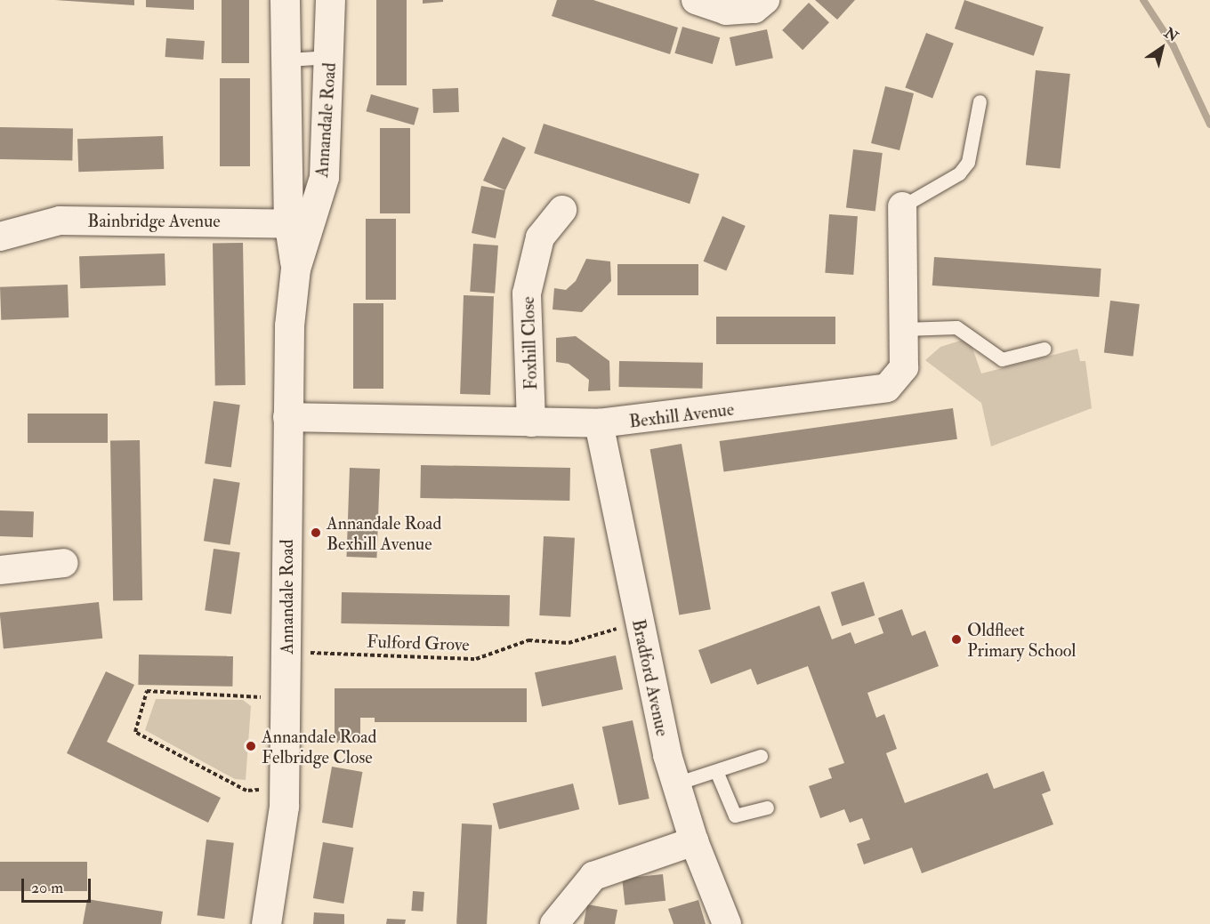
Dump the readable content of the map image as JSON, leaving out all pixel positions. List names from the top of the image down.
{
  "streets": {
    "street": [
      "Annandale Road",
      "Bainbridge Avenue",
      "Foxhill Close",
      "Bexhill Avenue",
      "Bradford Avenue"
    ],
    "path": ["Fulford Grove"]
  },
  "crossings": [
    ["Annandale Road", "Bainbridge Avenue"],
    ["Annandale Road", "Bexhill Avenue"],
    ["Annandale Road", "Fulford Grove"],
    ["Foxhill Close", "Bexhill Avenue"],
    ["Bexhill Avenue", "Bradford Avenue"],
    ["Fulford Grove", "Bradford Avenue"]
  ],
  "places": ["Annandale Road Bexhill Avenue", "Oldfleet Primary School", "Annandale Road Felbridge Close"],
  "scale_bar": "20 m",
  "north": "top right"
}
